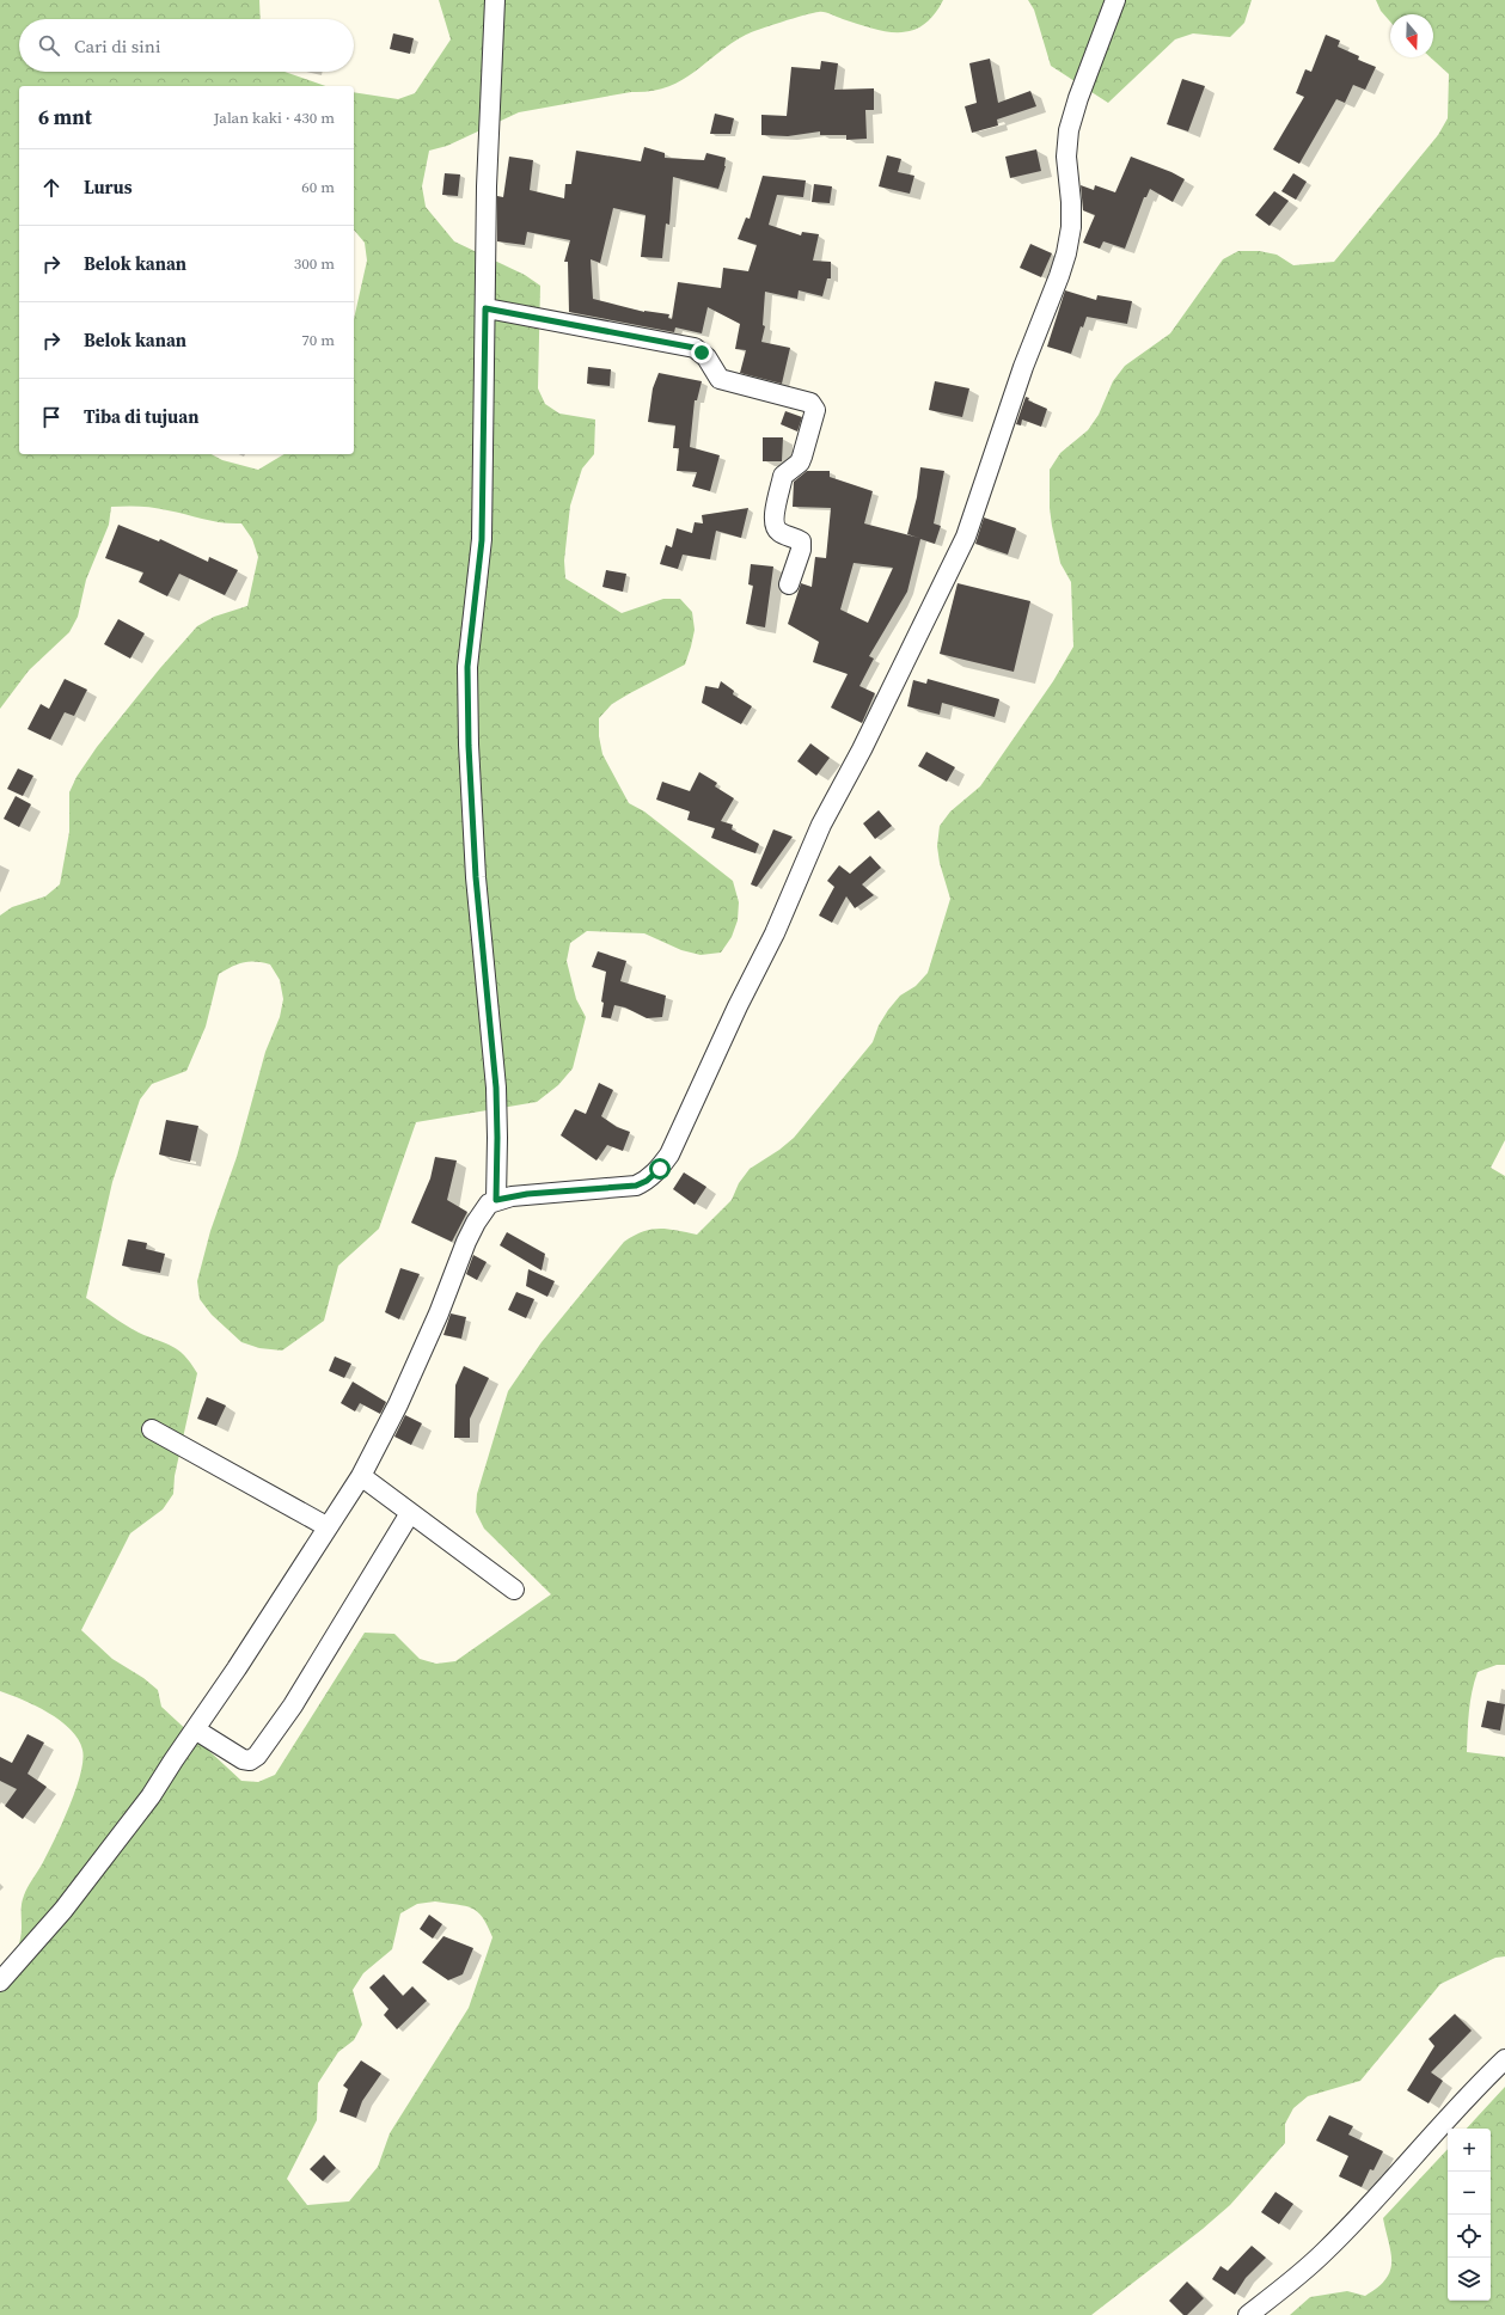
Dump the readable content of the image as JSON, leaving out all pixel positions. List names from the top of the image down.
{
  "north": "bottom",
  "page": {
    "search": "Cari di sini",
    "heading": ["6 mnt", "Jalan kaki · 430 m"],
    "list": [
      ["Lurus", "60 m"],
      ["Belok kanan", "300 m"],
      ["Belok kanan", "70 m"],
      "Tiba di tujuan"
    ],
    "map_buttons": ["+", "−"]
  }
}
